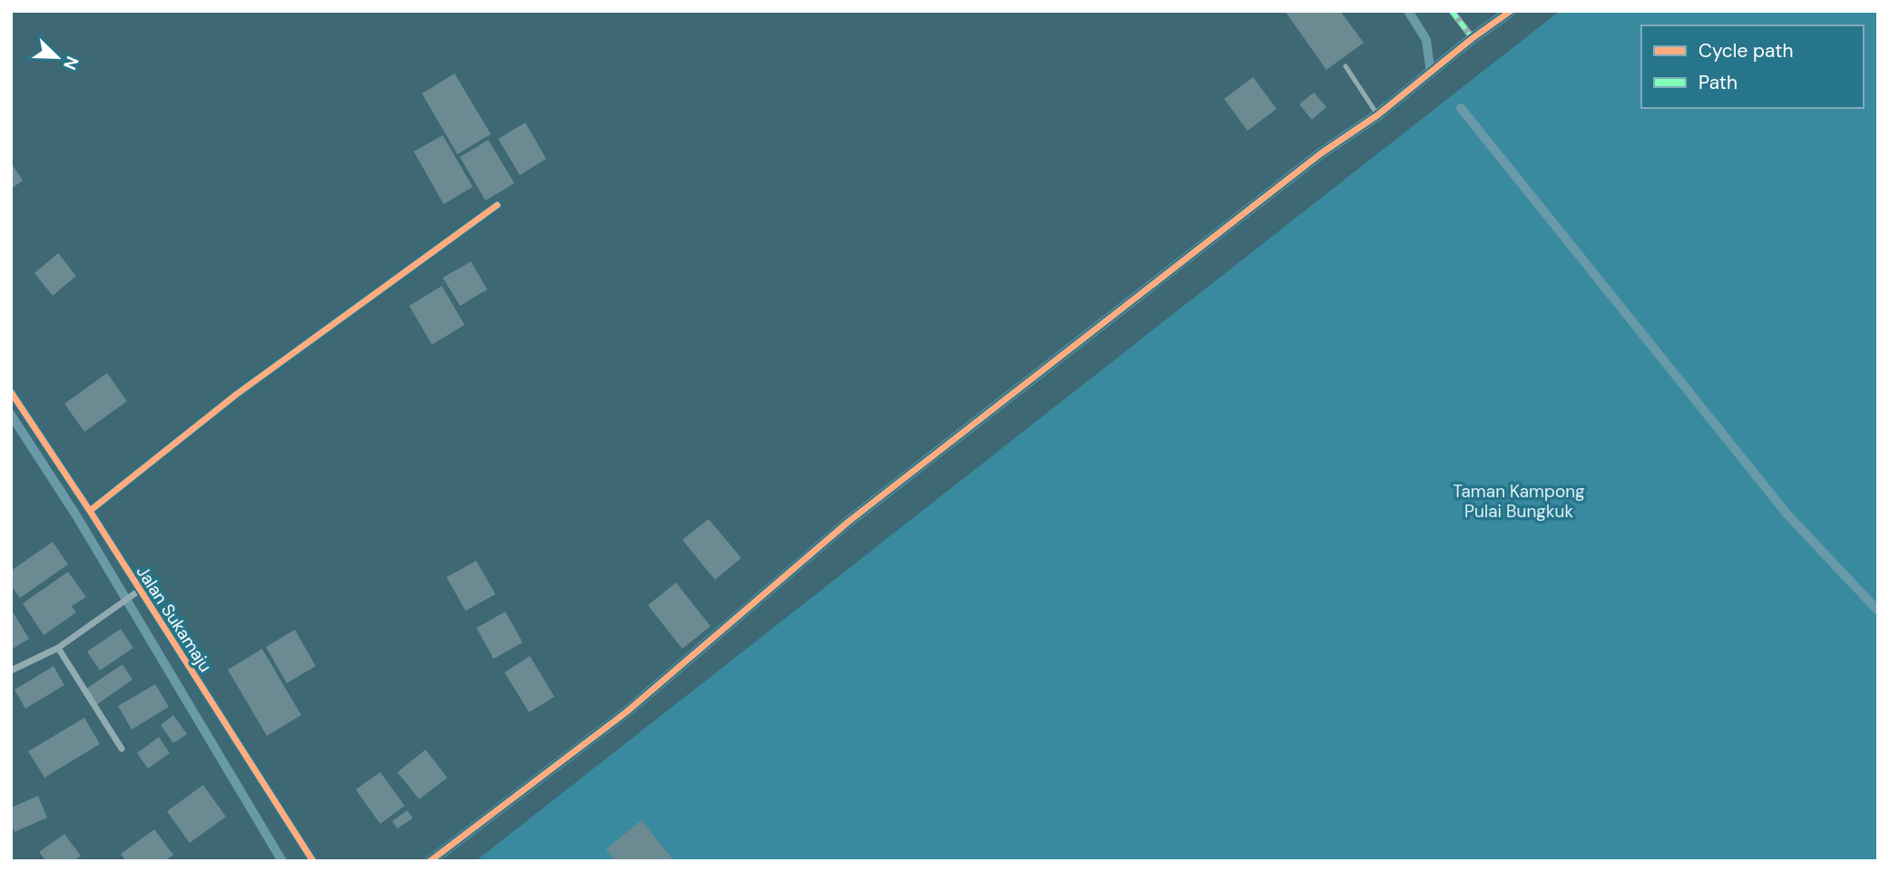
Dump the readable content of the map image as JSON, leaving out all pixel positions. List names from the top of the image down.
{
  "streets": {
    "street": ["Jalan Sukamaju"]
  },
  "parks": ["Taman Kampong Pulai Bungkuk"],
  "legend": ["Cycle path", "Path"],
  "north": "bottom right"
}
